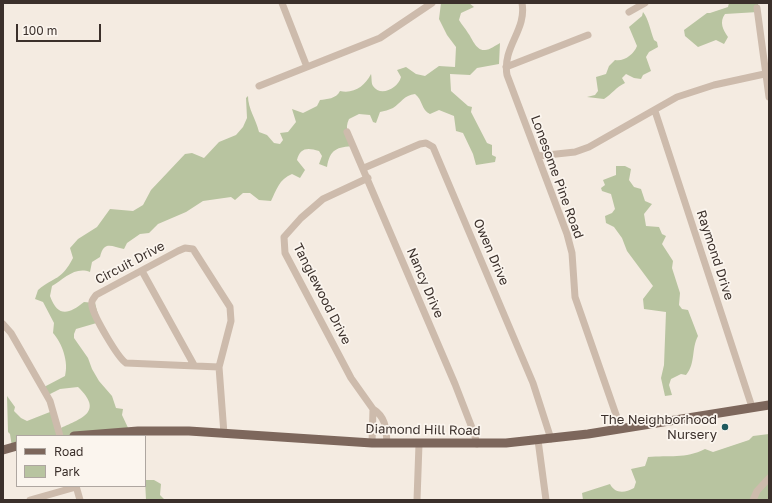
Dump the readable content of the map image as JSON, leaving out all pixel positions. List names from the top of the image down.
{
  "streets": {
    "main road": ["Diamond Hill Road"],
    "street": [
      "Lonesome Pine Road",
      "Owen Drive",
      "Raymond Drive",
      "Circuit Drive",
      "Nancy Drive",
      "Tanglewood Drive"
    ]
  },
  "crossings": [
    ["Lonesome Pine Road", "Diamond Hill Road"],
    ["Owen Drive", "Nancy Drive"],
    ["Owen Drive", "Diamond Hill Road"],
    ["Raymond Drive", "Diamond Hill Road"],
    ["Circuit Drive", "Diamond Hill Road"],
    ["Nancy Drive", "Tanglewood Drive"],
    ["Nancy Drive", "Diamond Hill Road"],
    ["Tanglewood Drive", "Diamond Hill Road"]
  ],
  "places": ["The Neighborhood Nursery"],
  "legend": ["Road", "Park"],
  "scale_bar": "100 m"
}
